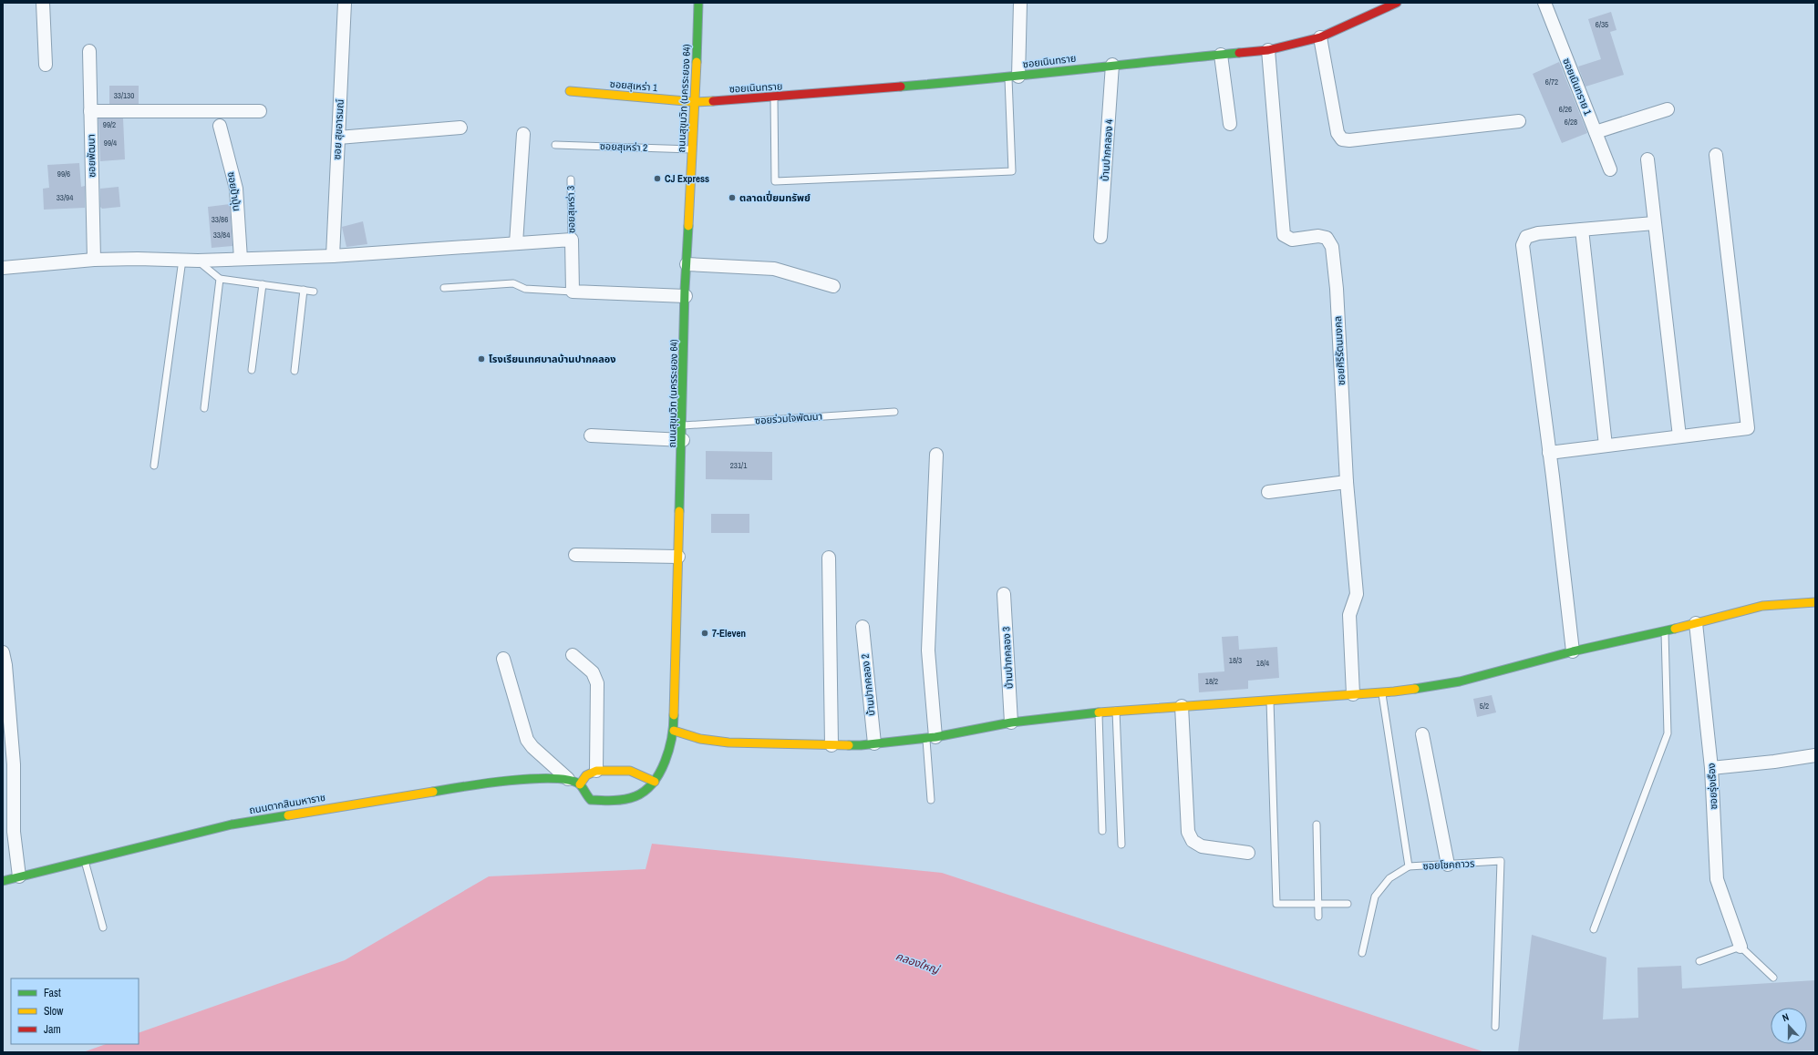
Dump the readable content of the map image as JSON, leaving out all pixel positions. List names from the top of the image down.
{
  "streets": {
    "street": [
      "ซอยเนินทราย",
      "ซอยสุเหร่า 1",
      "ซอยเนินทราย 1",
      "ถนนสุขุมวิท (นครระยอง 64)",
      "ซอย สุขอารมณ์",
      "บ้านปากคลอง 4",
      "ซอยพัฒนา",
      "ซอยป้าปุ่น",
      "ซอยศิริรัตนมงคล",
      "บ้านปากคลอง 3",
      "บ้านปากคลอง 2",
      "ซอยรุ่งเรือง",
      "ถนนตากสินมหาราช"
    ],
    "lane": [
      "ซอยสุเหร่า 2",
      "ซอยสุเหร่า 3",
      "ซอยร่วมใจพัฒนา",
      "ซอยโชคถาวร"
    ]
  },
  "crossings": [
    ["ซอยเนินทราย", "ซอยสุเหร่า 1"],
    ["ซอยเนินทราย", "ถนนสุขุมวิท (นครระยอง 64)"],
    ["ซอยเนินทราย", "บ้านปากคลอง 4"],
    ["ซอยเนินทราย", "ซอยศิริรัตนมงคล"],
    ["ซอยสุเหร่า 1", "ถนนสุขุมวิท (นครระยอง 64)"],
    ["ถนนสุขุมวิท (นครระยอง 64)", "ซอยสุเหร่า 2"],
    ["ถนนสุขุมวิท (นครระยอง 64)", "ซอยร่วมใจพัฒนา"]
  ],
  "water": ["คลองใหญ่"],
  "places": [
    "CJ Express",
    "ตลาดเปี่ยมทรัพย์",
    "โรงเรียนเทศบาลบ้านปากคลอง",
    "7-Eleven"
  ],
  "house_numbers": [
    "6/35",
    "6/72",
    "33/130",
    "6/26",
    "6/28",
    "99/2",
    "99/4",
    "99/6",
    "33/94",
    "33/86",
    "33/84",
    "231/1",
    "18/3",
    "18/4",
    "18/2",
    "5/2"
  ],
  "legend": ["Fast", "Slow", "Jam"],
  "north": "top"
}
